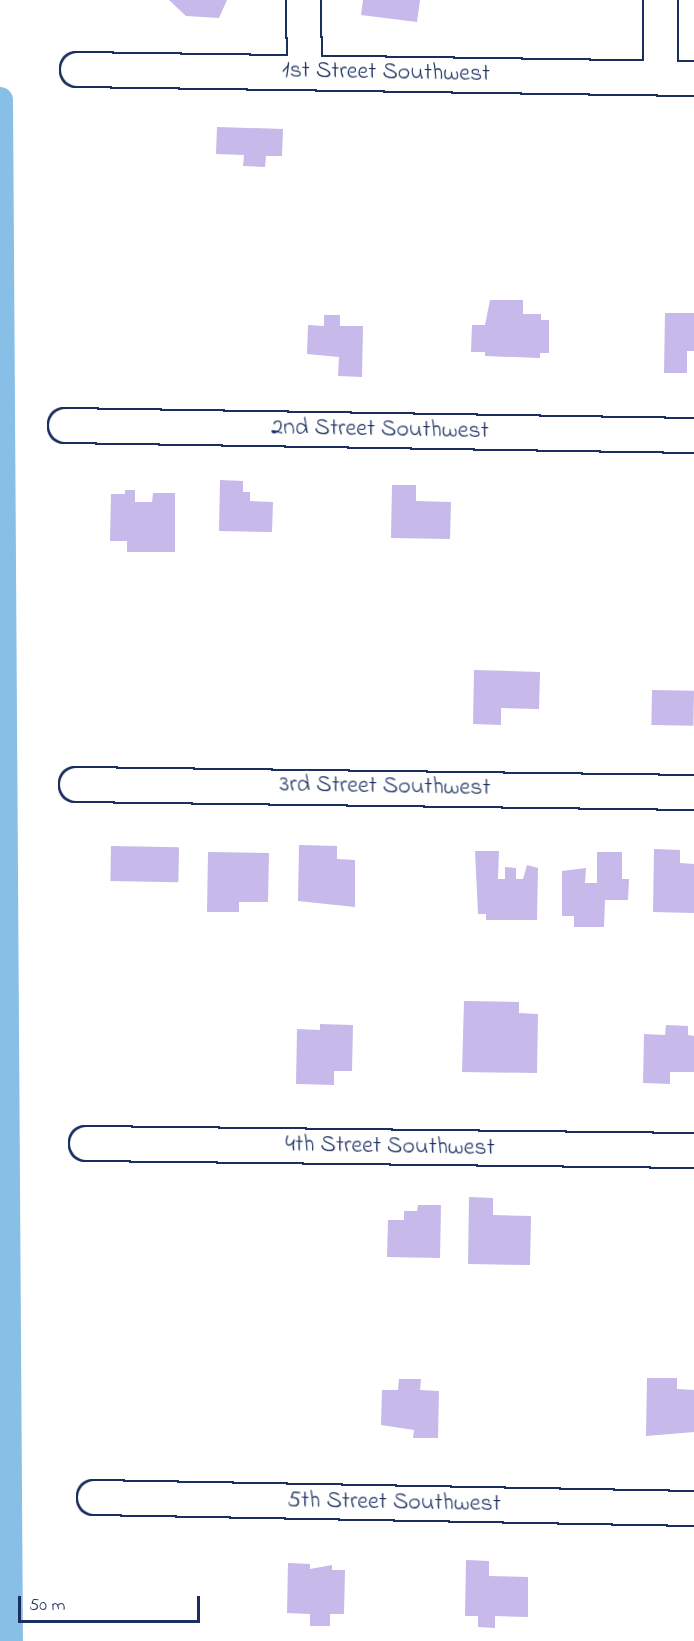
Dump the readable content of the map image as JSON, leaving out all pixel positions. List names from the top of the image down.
{
  "streets": {
    "street": [
      "1st Street Southwest",
      "2nd Street Southwest",
      "3rd Street Southwest",
      "4th Street Southwest",
      "5th Street Southwest"
    ]
  },
  "scale_bar": "50 m"
}
